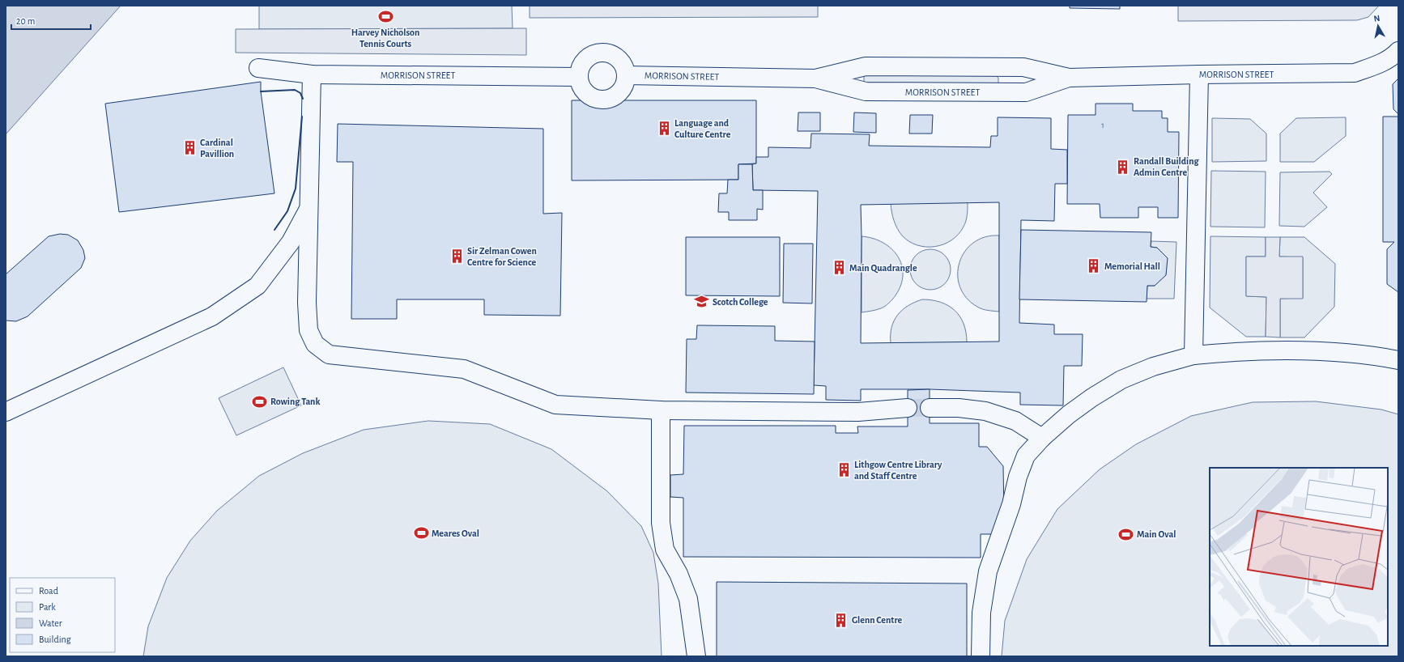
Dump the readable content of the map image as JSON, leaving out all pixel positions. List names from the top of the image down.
{
  "streets": {
    "street": ["MORRISON STREET"]
  },
  "places": {
    "sports": [
      "Harvey Nicholson Tennis Courts",
      "Rowing Tank",
      "Meares Oval",
      "Main Oval"
    ],
    "building": [
      "Language and Culture Centre",
      "Cardinal Pavillion",
      "Randall Building Admin Centre",
      "Sir Zelman Cowen Centre for Science",
      "Memorial Hall",
      "Main Quadrangle",
      "Lithgow Centre Library and Staff Centre",
      "Glenn Centre"
    ],
    "school or university": ["Scotch College"]
  },
  "house_numbers": ["1"],
  "legend": [
    "Road",
    "Park",
    "Water",
    "Building"
  ],
  "scale_bar": "20 m",
  "north": "top"
}
